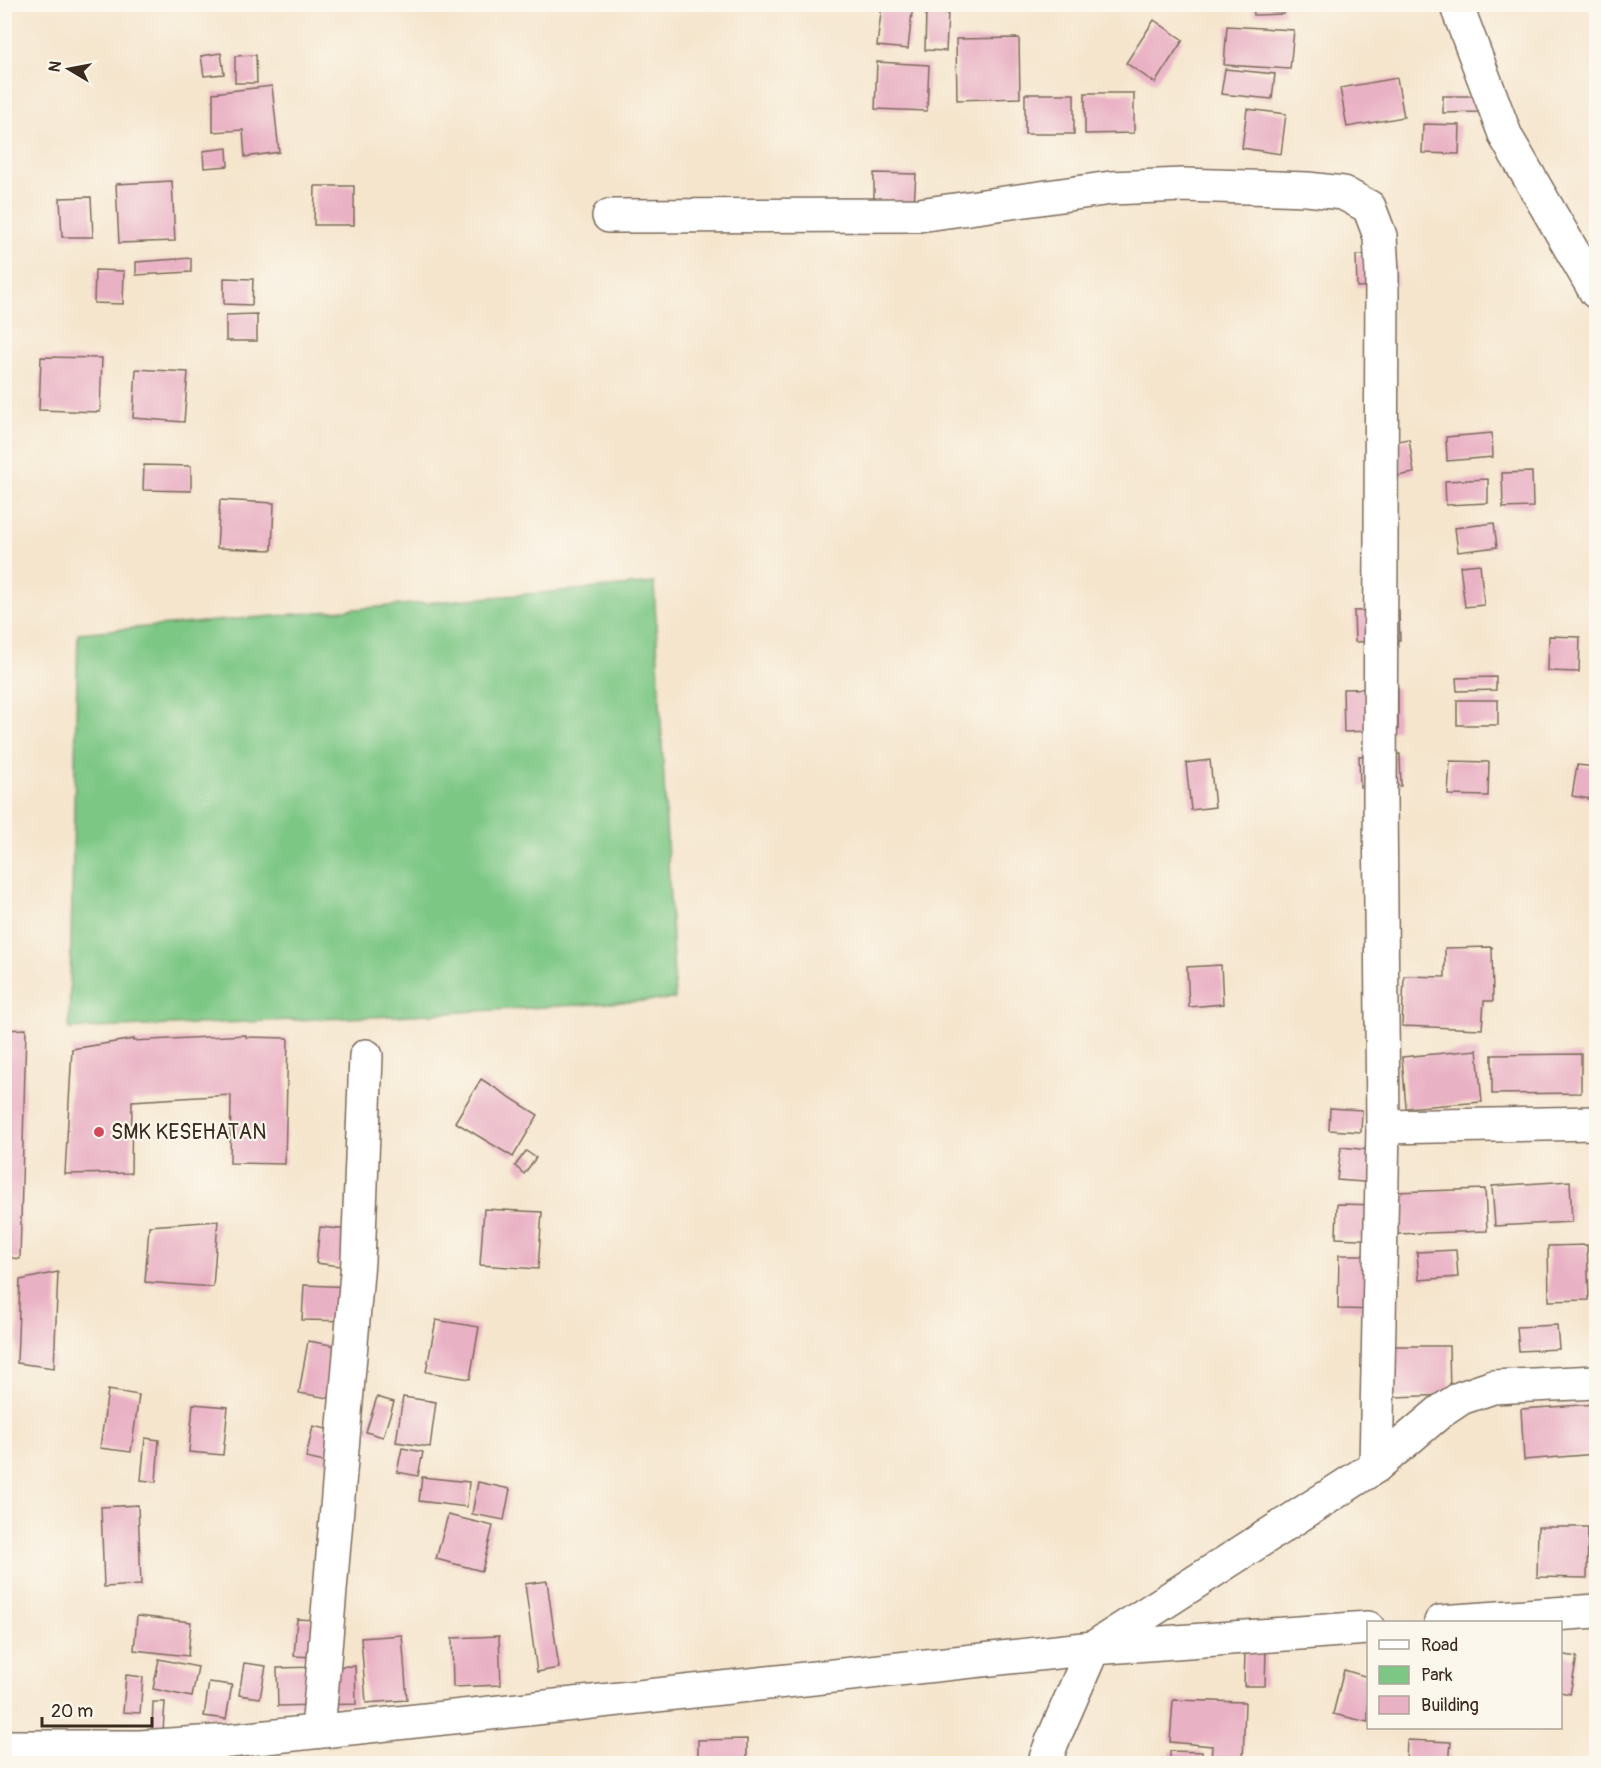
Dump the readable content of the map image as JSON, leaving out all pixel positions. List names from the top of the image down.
{
  "places": ["SMK KESEHATAN"],
  "legend": ["Road", "Park", "Building"],
  "scale_bar": "20 m",
  "north": "left"
}
